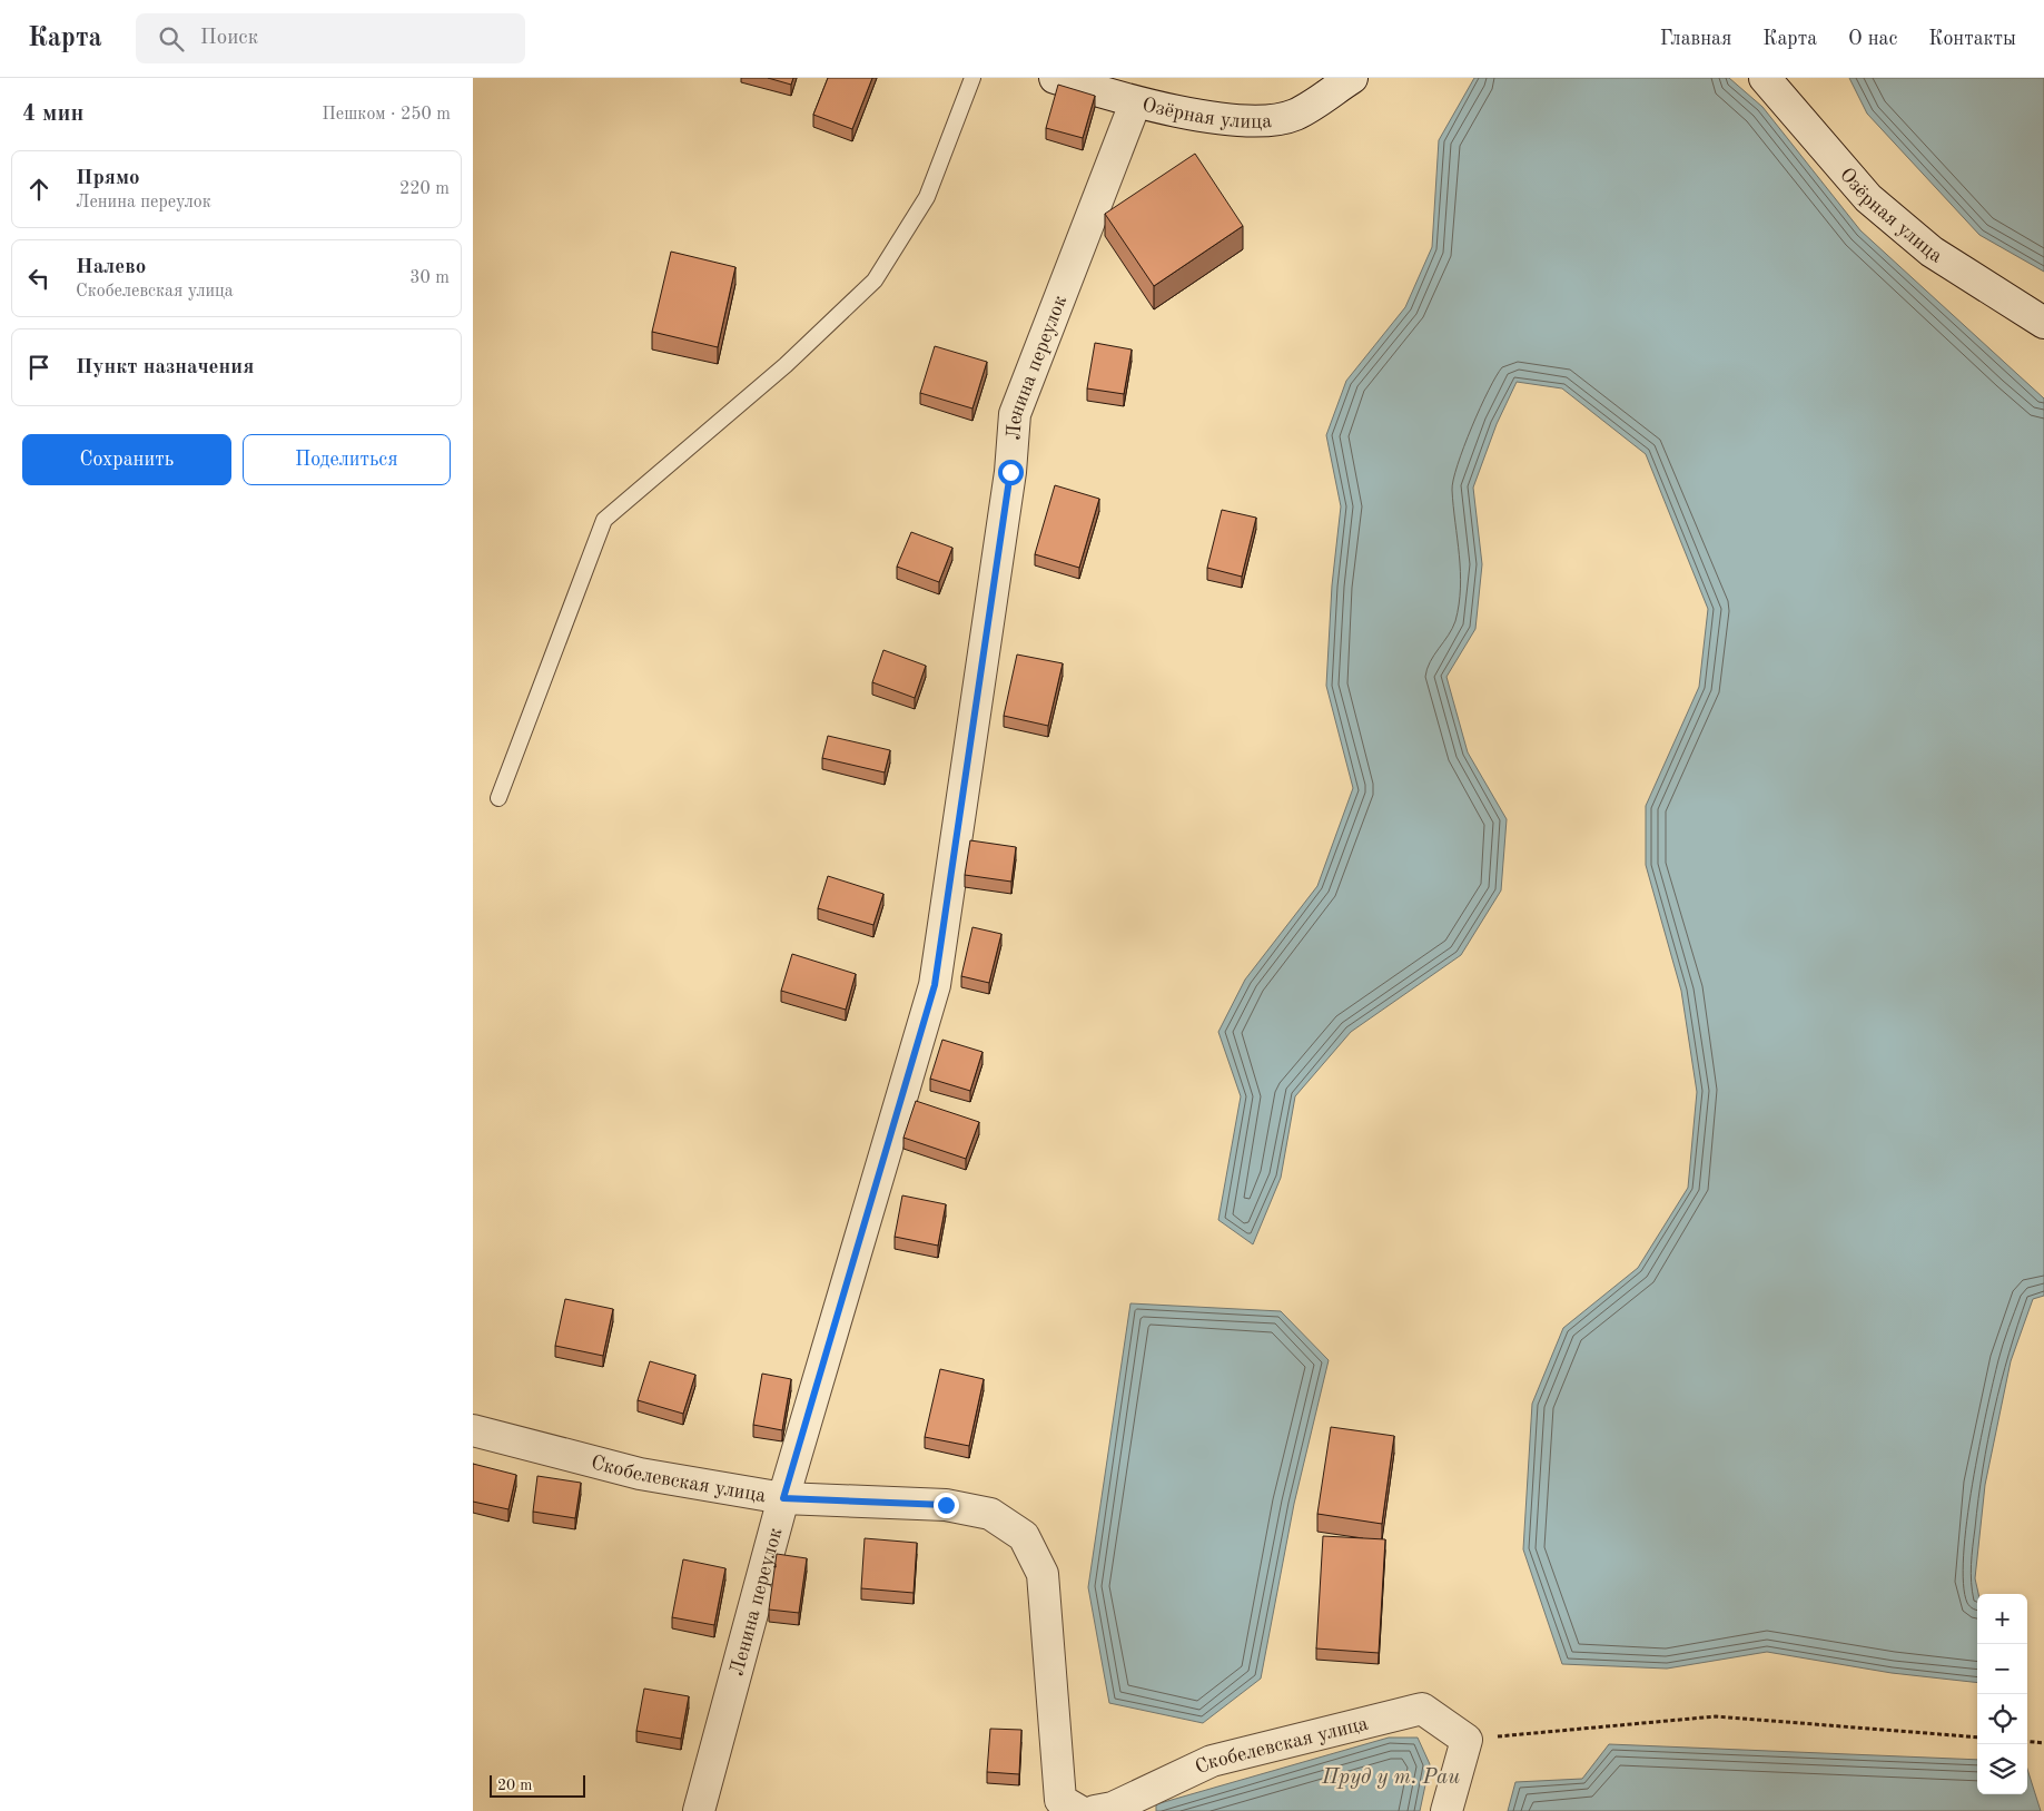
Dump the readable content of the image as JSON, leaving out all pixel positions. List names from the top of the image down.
{
  "streets": {
    "street": ["Озёрная улица", "Ленина переулок", "Скобелевская улица"]
  },
  "crossings": [
    ["Озёрная улица", "Ленина переулок"],
    ["Ленина переулок", "Скобелевская улица"]
  ],
  "water": ["Пруд у т. Раи"],
  "scale_bar": "20 m",
  "page": {
    "header": "Карта",
    "search": "Поиск",
    "nav": [
      "Главная",
      "Карта",
      "О нас",
      "Контакты"
    ],
    "heading": ["4 мин", "Пешком · 250 m"],
    "list": [
      ["Прямо", "Ленина переулок", "220 m"],
      ["Налево", "Скобелевская улица", "30 m"],
      "Пункт назначения"
    ],
    "buttons": ["Сохранить", "Поделиться"],
    "map_buttons": ["+", "−"],
    "scale": "20 m"
  }
}
